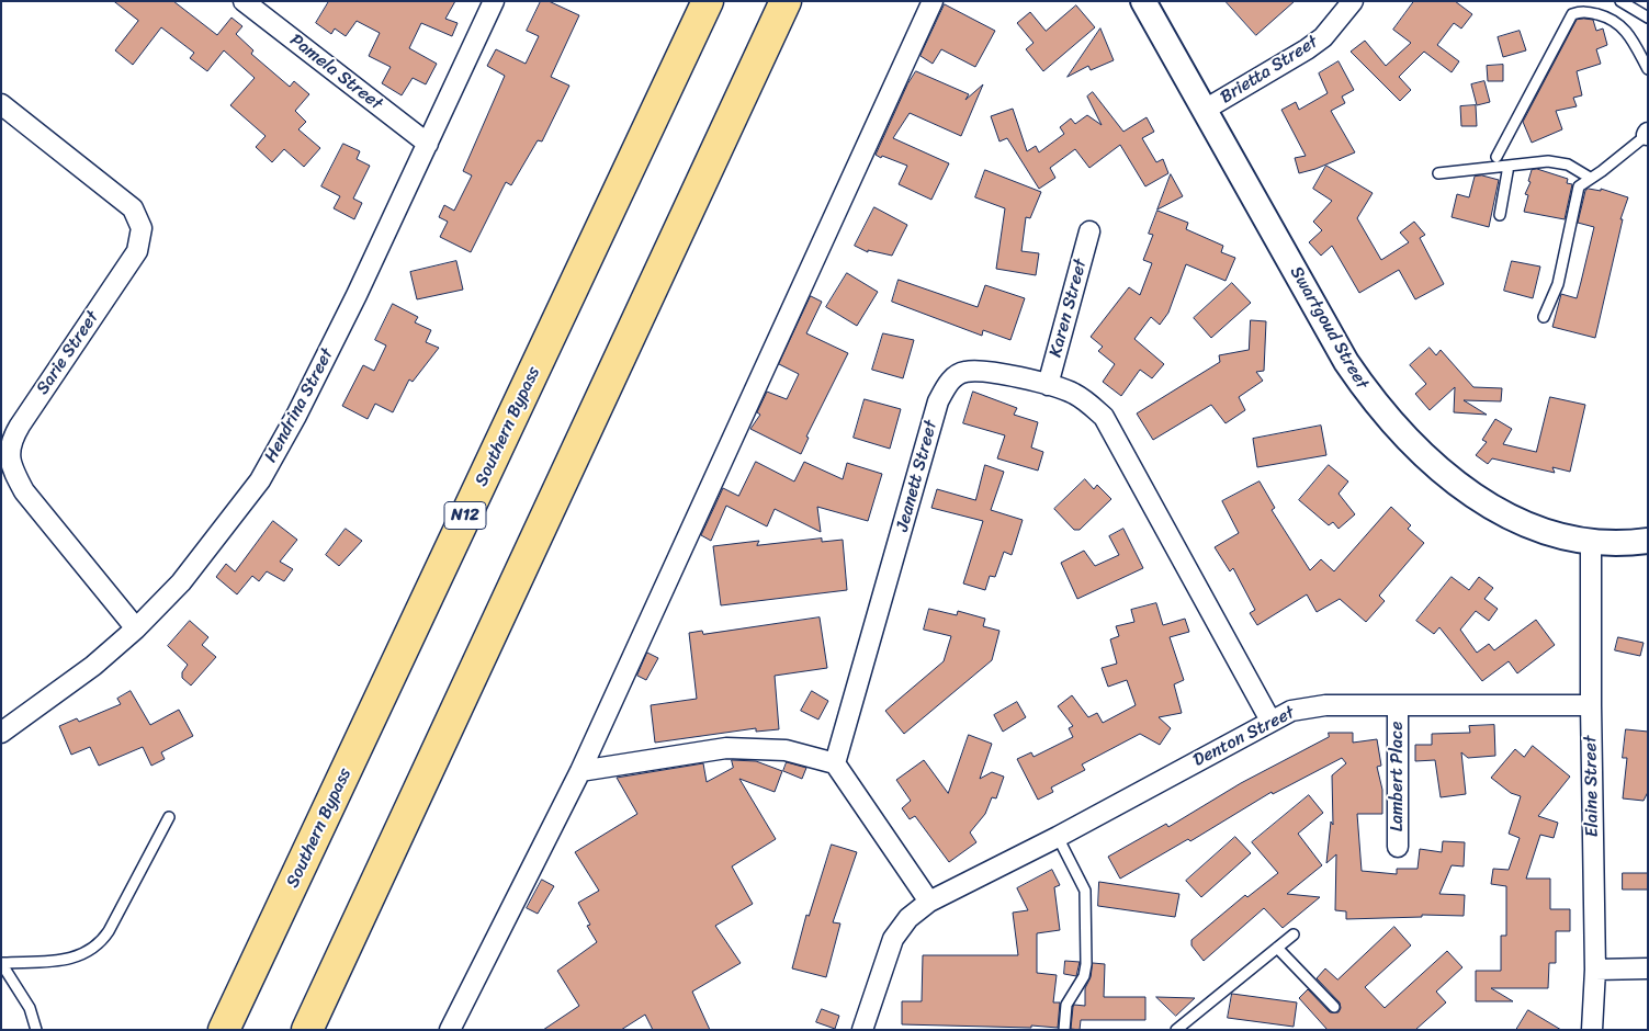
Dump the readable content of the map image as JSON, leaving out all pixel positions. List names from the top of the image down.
{
  "streets": {
    "highway": ["Southern Bypass", "N12"],
    "street": [
      "Brietta Street",
      "Pamela Street",
      "Karen Street",
      "Swartgoud Street",
      "Sarie Street",
      "Hendrina Street",
      "Jeanett Street",
      "Denton Street",
      "Lambert Place",
      "Elaine Street"
    ]
  },
  "crossings": [
    ["Brietta Street", "Swartgoud Street"],
    ["Pamela Street", "Hendrina Street"],
    ["Karen Street", "Jeanett Street"],
    ["Swartgoud Street", "Elaine Street"],
    ["Sarie Street", "Hendrina Street"],
    ["Jeanett Street", "Denton Street"],
    ["Denton Street", "Lambert Place"],
    ["Denton Street", "Elaine Street"]
  ]
}
